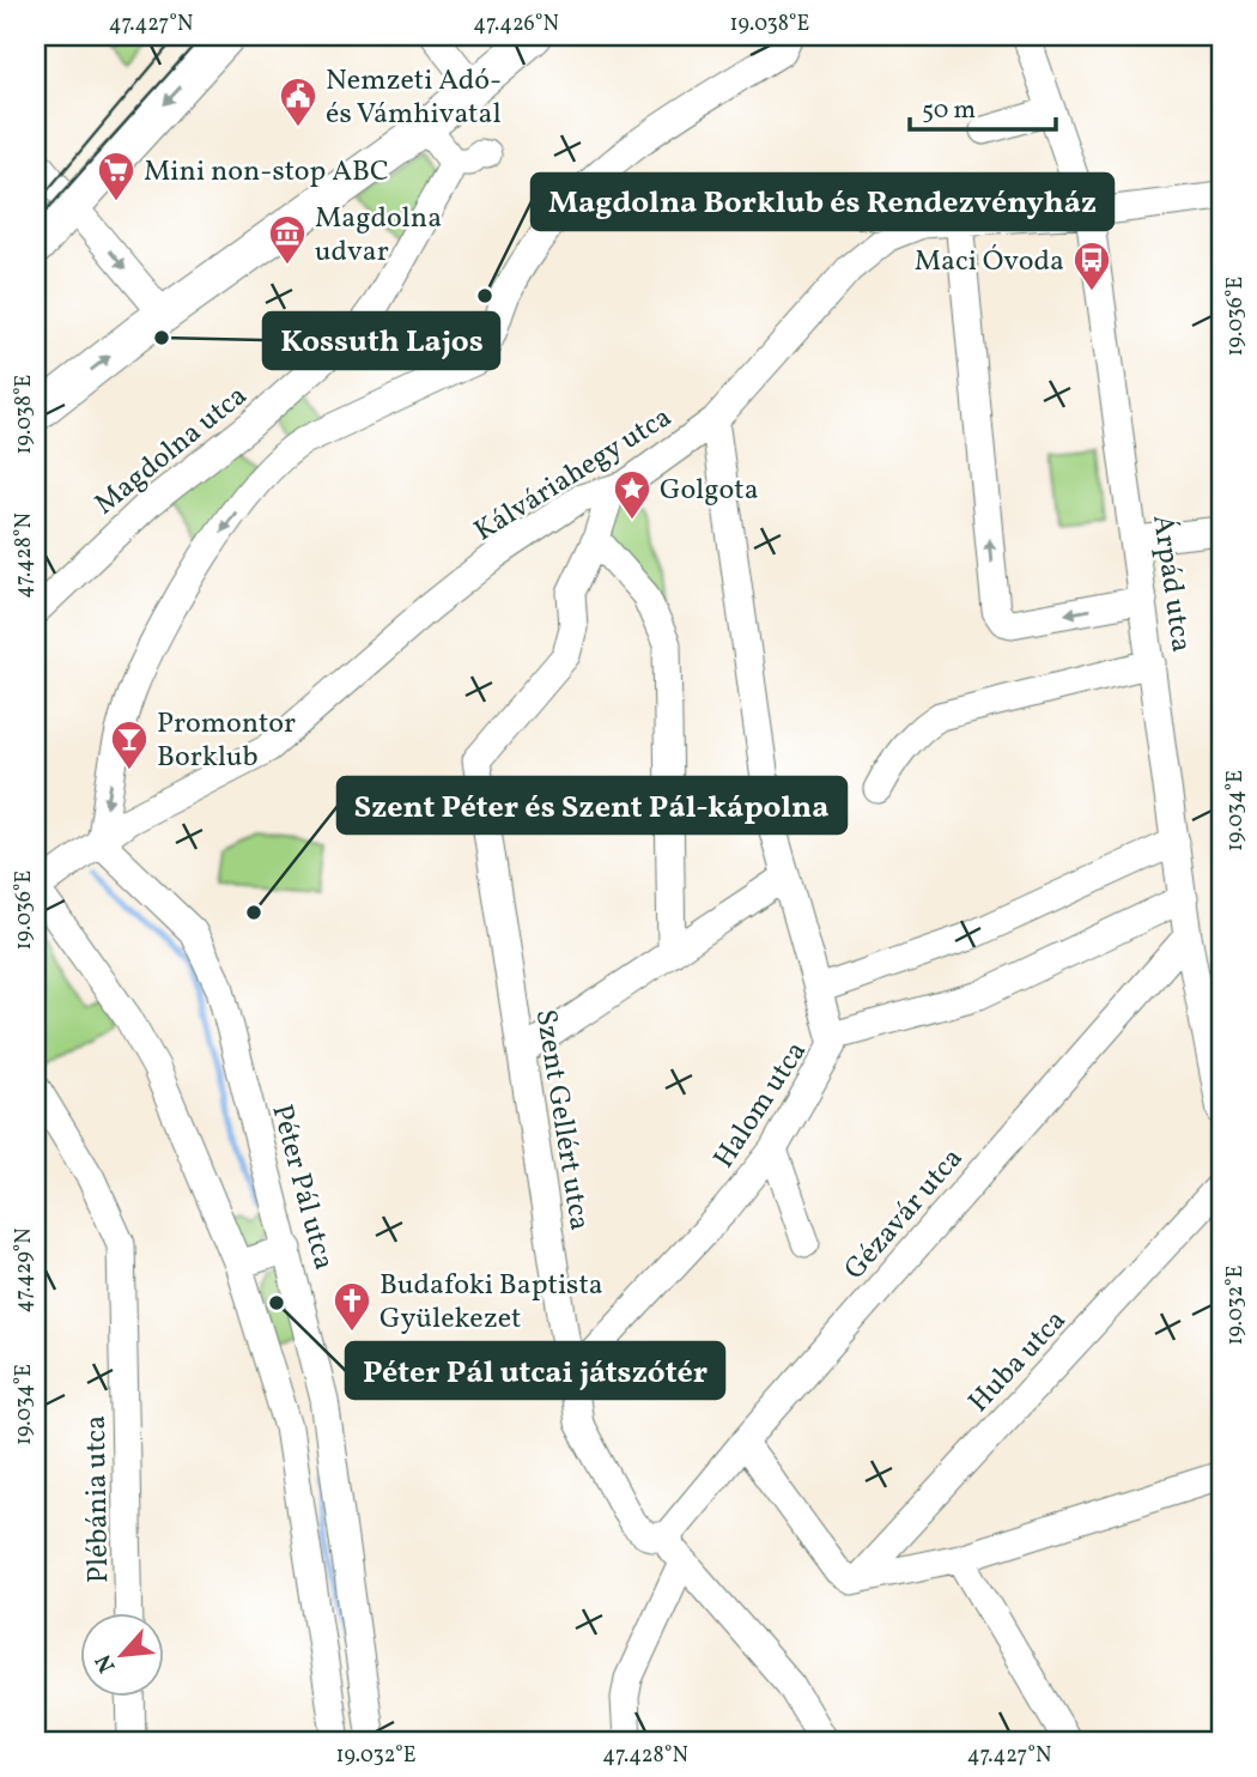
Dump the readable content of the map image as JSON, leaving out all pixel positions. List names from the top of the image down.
{
  "streets": {
    "street": [
      "Magdolna utca",
      "Kálváriahegy utca",
      "Árpád utca",
      "Halom utca",
      "Szent Gellért utca",
      "Péter Pál utca",
      "Gézavár utca",
      "Huba utca",
      "Plébánia utca"
    ]
  },
  "crossings": [
    ["Kálváriahegy utca", "Árpád utca"],
    ["Kálváriahegy utca", "Péter Pál utca"],
    ["Árpád utca", "Halom utca"],
    ["Árpád utca", "Gézavár utca"],
    ["Halom utca", "Szent Gellért utca"],
    ["Szent Gellért utca", "Gézavár utca"]
  ],
  "places": {
    "public building": ["Nemzeti Adó- és Vámhivatal"],
    "supermarket": ["Mini non-stop ABC"],
    "museum": ["Magdolna udvar"],
    "bus stop": ["Maci Óvoda"],
    "other": [
      "Magdolna Borklub és Rendezvényház",
      "Kossuth Lajos",
      "Szent Péter és Szent Pál-kápolna",
      "Péter Pál utcai játszótér"
    ],
    "place": ["Golgota"],
    "bar": ["Promontor Borklub"],
    "church": ["Budafoki Baptista Gyülekezet"]
  },
  "scale_bar": "50 m",
  "north": "bottom left",
  "coordinates": [
    "47.427°N",
    "47.426°N",
    "19.038°E",
    "19.036°E",
    "47.428°N",
    "19.034°E",
    "47.429°N",
    "19.032°E"
  ]
}
